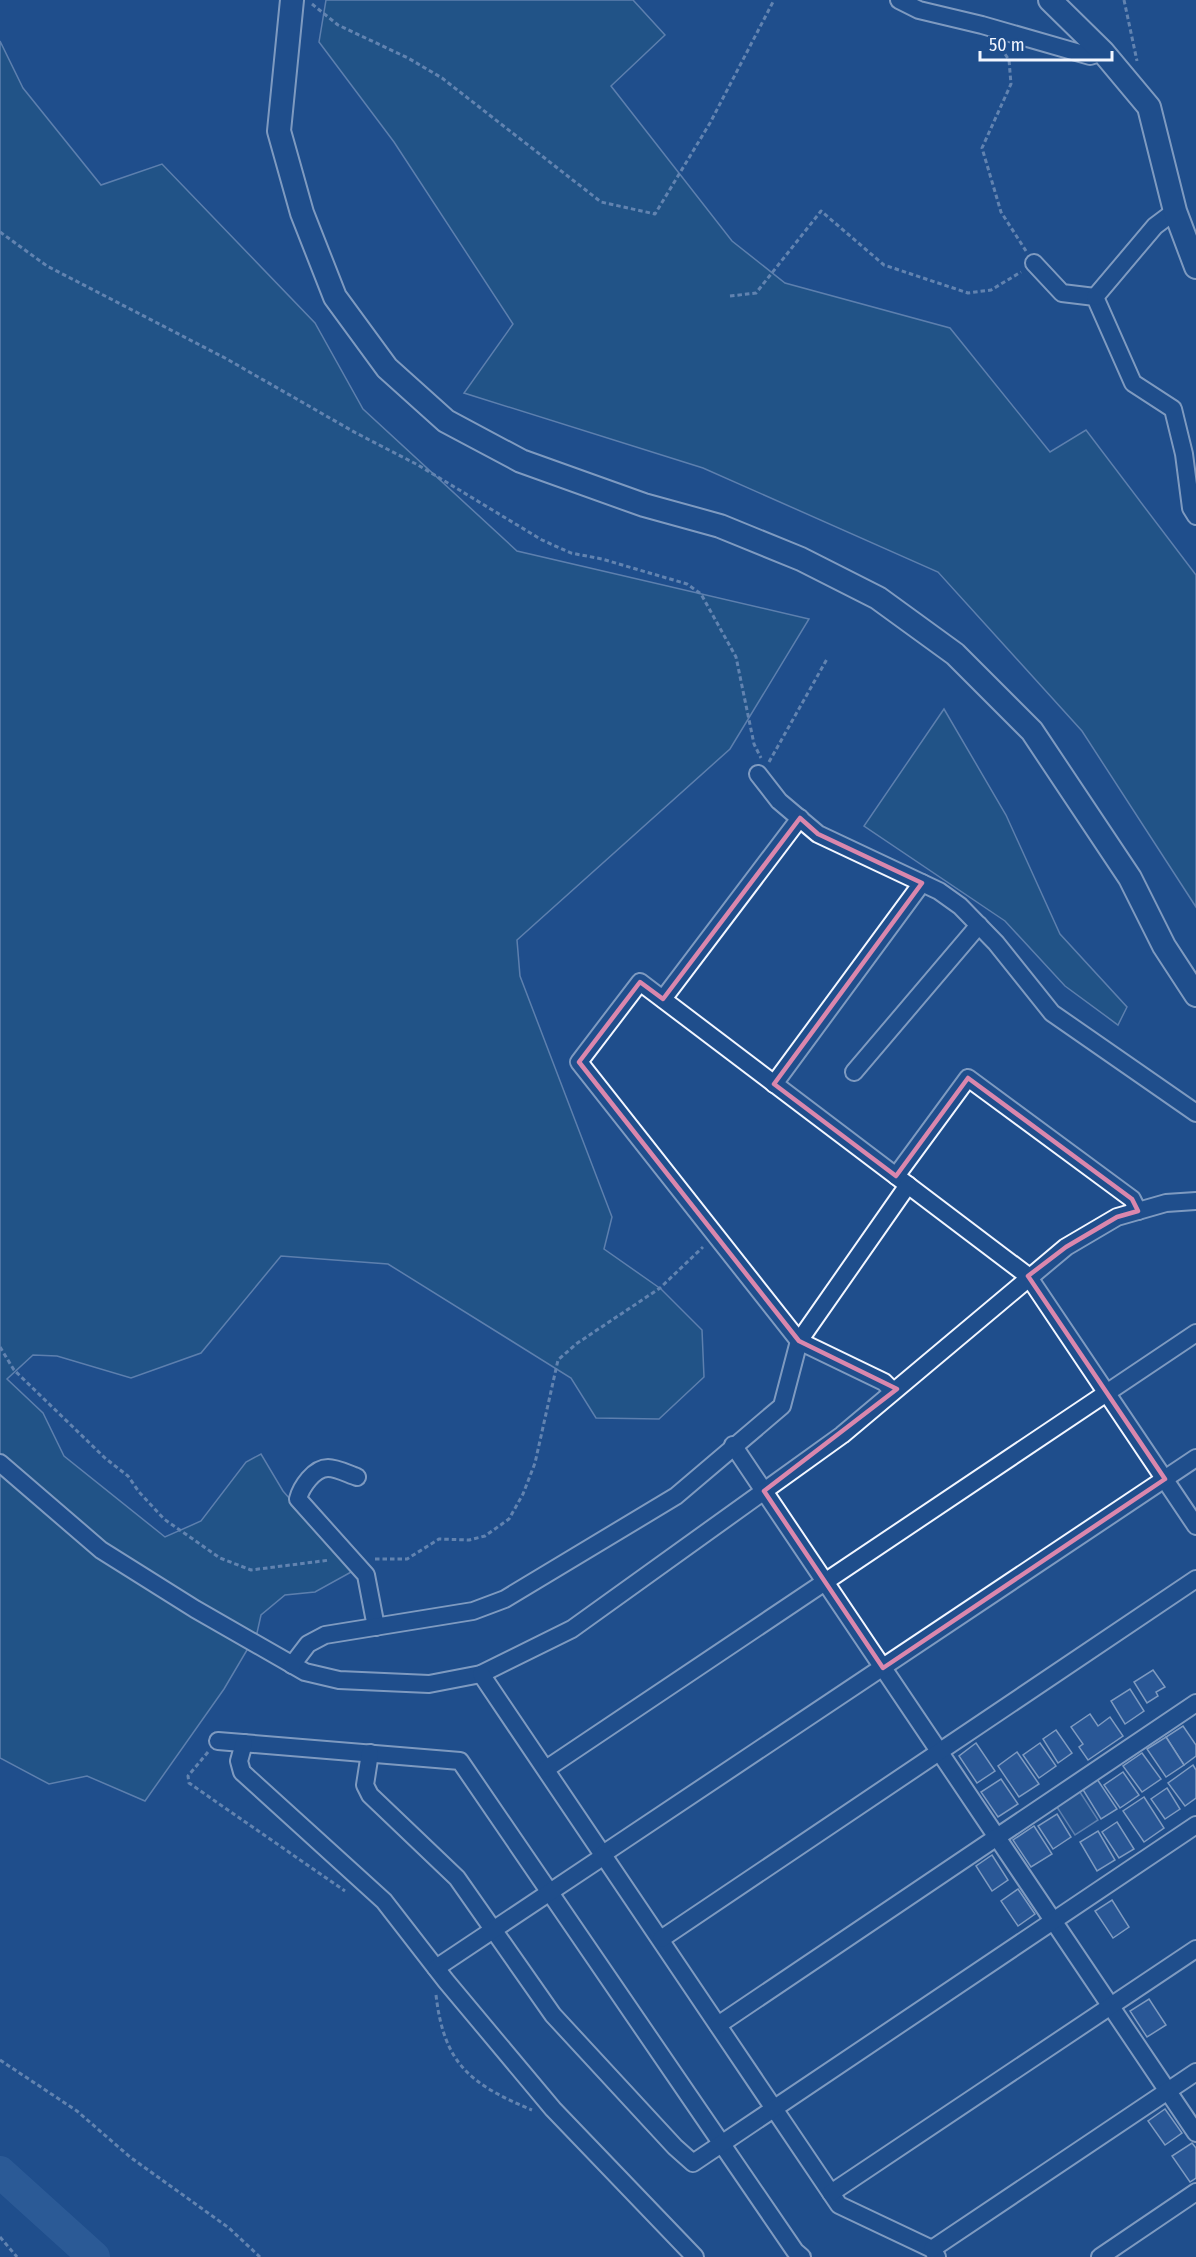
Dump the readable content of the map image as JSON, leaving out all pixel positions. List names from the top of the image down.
{
  "scale_bar": "50 m"
}
